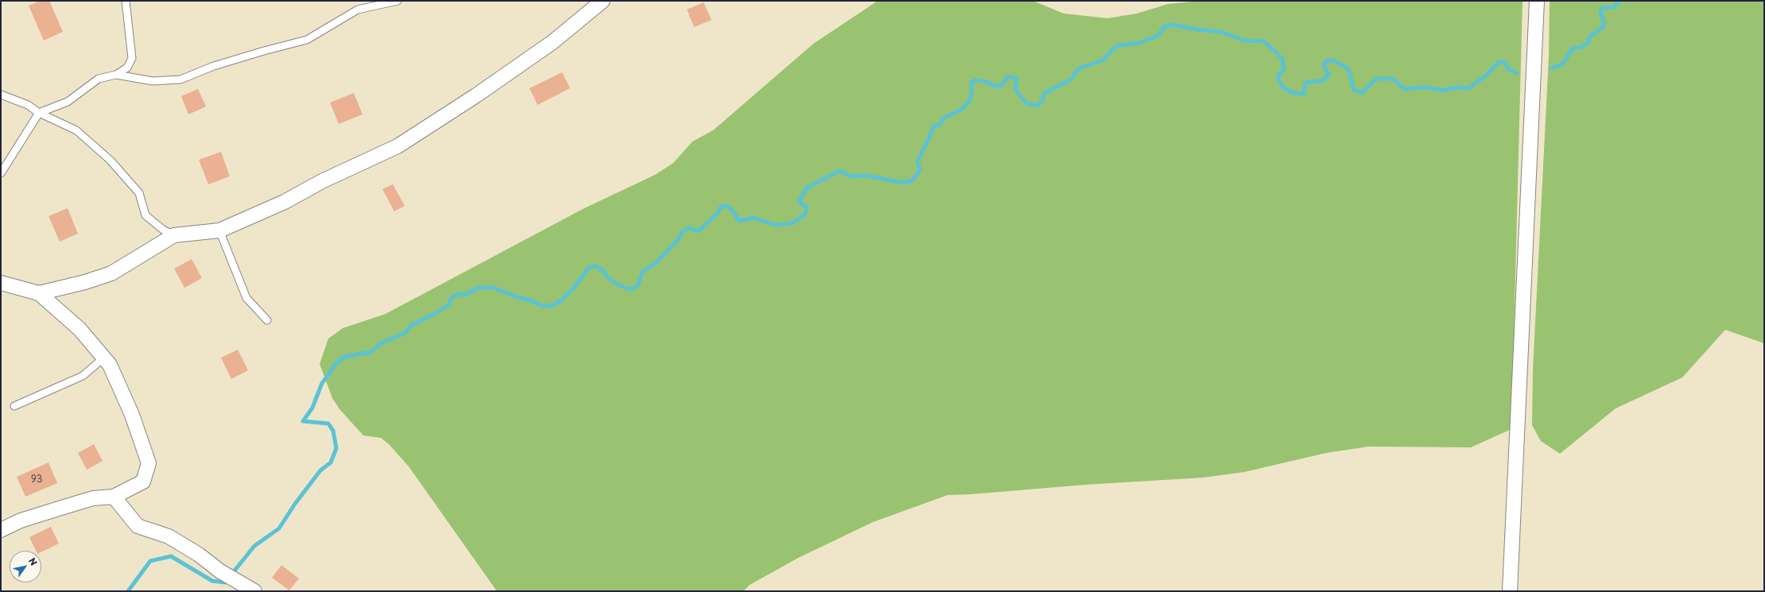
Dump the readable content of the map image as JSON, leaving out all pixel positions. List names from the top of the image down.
{
  "house_numbers": ["93"],
  "north": "top right"
}
